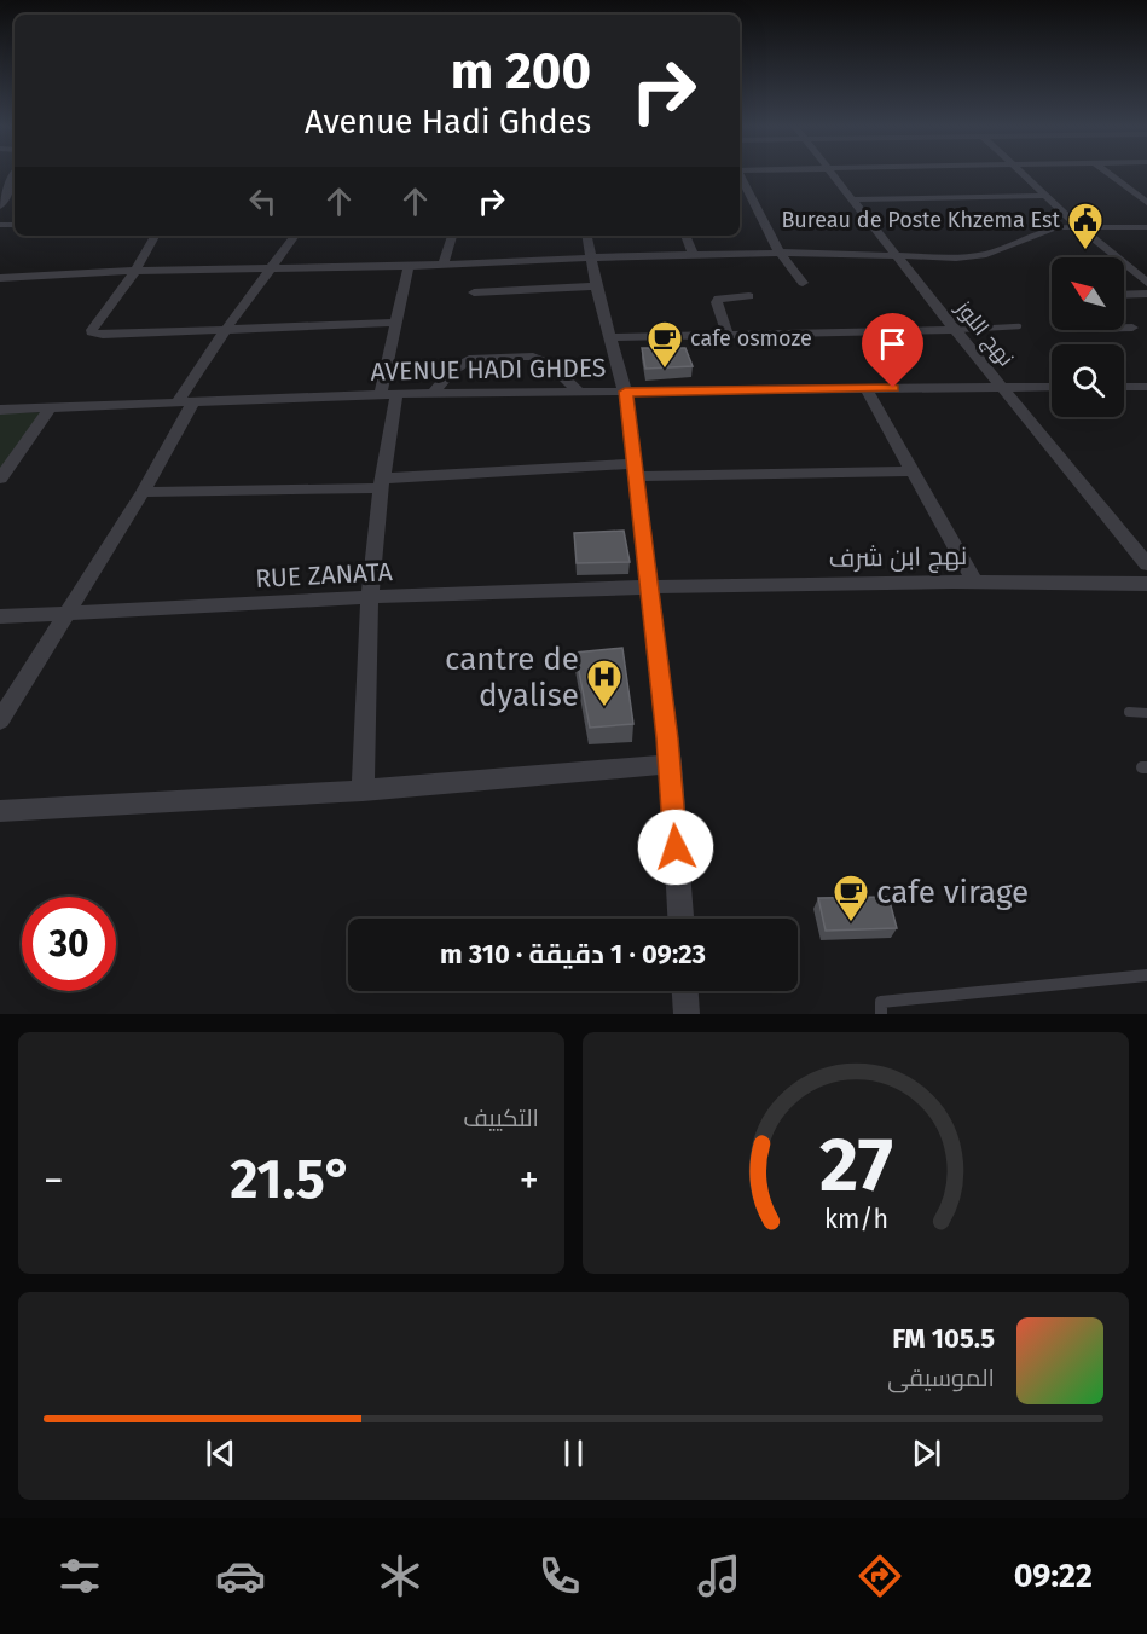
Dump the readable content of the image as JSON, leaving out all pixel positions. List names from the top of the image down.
{
  "streets": {
    "street": [
      "نهج اللوز",
      "AVENUE HADI GHDES",
      "نهج ابن شرف",
      "RUE ZANATA"
    ]
  },
  "crossings": [
    ["نهج اللوز", "AVENUE HADI GHDES"],
    ["نهج ابن شرف", "RUE ZANATA"]
  ],
  "places": {
    "public building": ["Bureau de Poste Khzema Est"],
    "cafe": ["cafe osmoze", "cafe virage"],
    "hospital": ["cantre de dyalise"]
  },
  "north": "top left",
  "page": {
    "turn": ["200 m", "Avenue Hadi Ghdes"],
    "limit": "30",
    "trip": "09:23 · 1 دقيقة · 310 m",
    "tile": "التكييف",
    "heat": ["−", "21.5°", "+"],
    "song": ["105.5 FM", "الموسيقى"],
    "tabs": "09:22",
    "gauge": ["27", "km/h"]
  }
}
